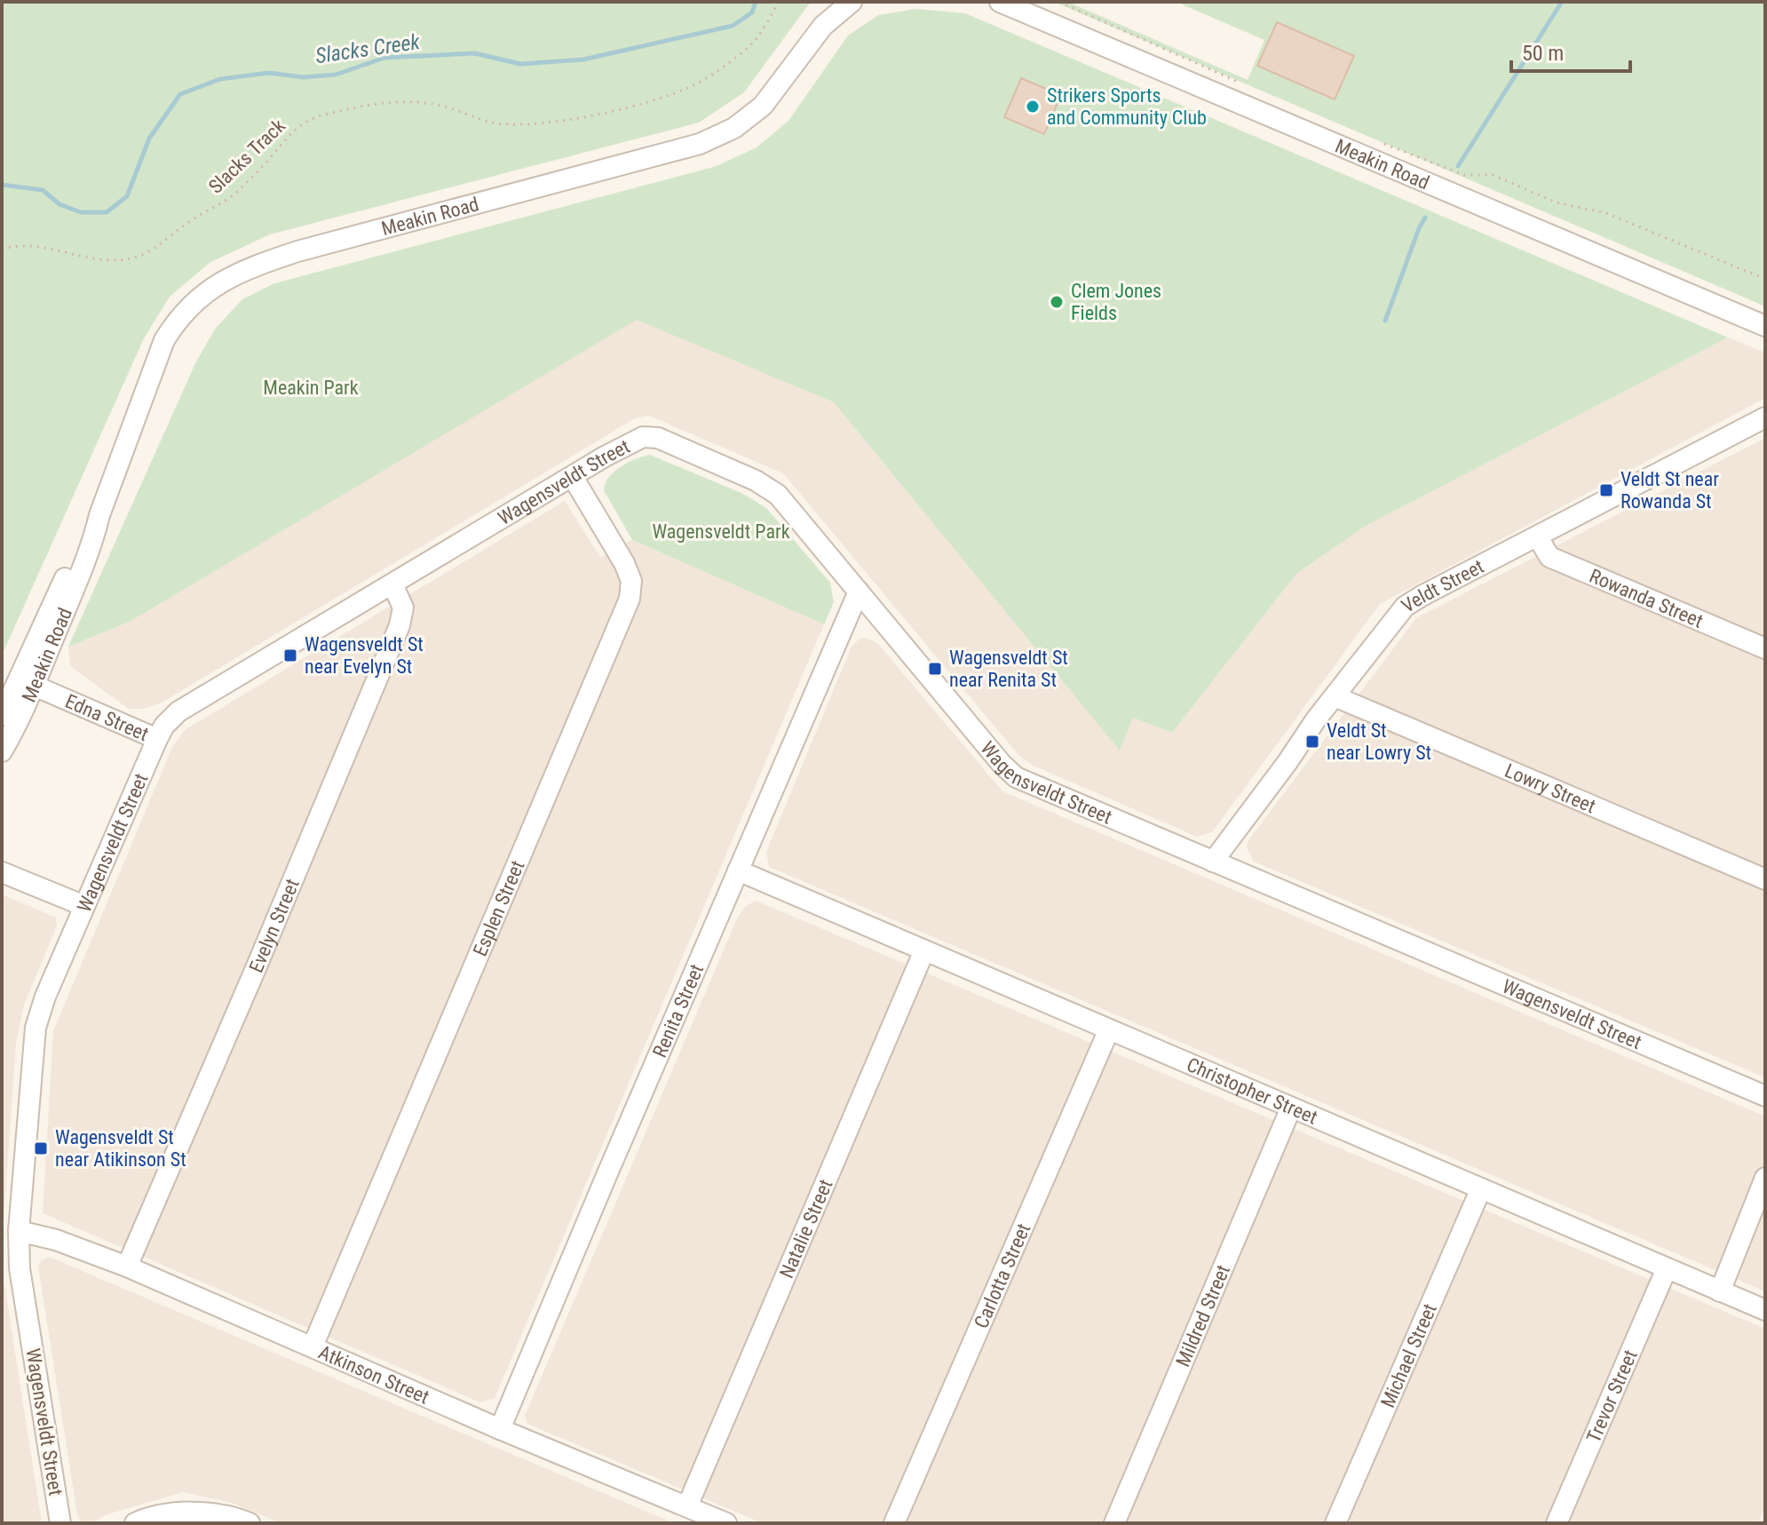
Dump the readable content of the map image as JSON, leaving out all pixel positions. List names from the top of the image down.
{
  "streets": {
    "street": [
      "Meakin Road",
      "Wagensveldt Street",
      "Veldt Street",
      "Rowanda Street",
      "Edna Street",
      "Lowry Street",
      "Esplen Street",
      "Evelyn Street",
      "Renita Street",
      "Christopher Street",
      "Natalie Street",
      "Carlotta Street",
      "Mildred Street",
      "Michael Street",
      "Atkinson Street",
      "Trevor Street"
    ],
    "path": ["Slacks Track"]
  },
  "crossings": [
    ["Meakin Road", "Edna Street"],
    ["Wagensveldt Street", "Veldt Street"],
    ["Wagensveldt Street", "Edna Street"],
    ["Wagensveldt Street", "Esplen Street"],
    ["Wagensveldt Street", "Evelyn Street"],
    ["Wagensveldt Street", "Renita Street"],
    ["Wagensveldt Street", "Atkinson Street"],
    ["Veldt Street", "Rowanda Street"],
    ["Veldt Street", "Lowry Street"],
    ["Esplen Street", "Atkinson Street"],
    ["Evelyn Street", "Atkinson Street"],
    ["Renita Street", "Christopher Street"],
    ["Renita Street", "Atkinson Street"],
    ["Christopher Street", "Natalie Street"],
    ["Christopher Street", "Carlotta Street"],
    ["Christopher Street", "Mildred Street"],
    ["Christopher Street", "Michael Street"],
    ["Christopher Street", "Trevor Street"],
    ["Natalie Street", "Atkinson Street"]
  ],
  "water": ["Slacks Creek"],
  "parks": ["Meakin Park", "Wagensveldt Park"],
  "places": {
    "other": ["Strikers Sports and Community Club", "Clem Jones Fields"],
    "transit": [
      "Veldt St near Rowanda St",
      "Wagensveldt St near Evelyn St",
      "Wagensveldt St near Renita St",
      "Veldt St near Lowry St",
      "Wagensveldt St near Atikinson St"
    ]
  },
  "scale_bar": "50 m"
}
